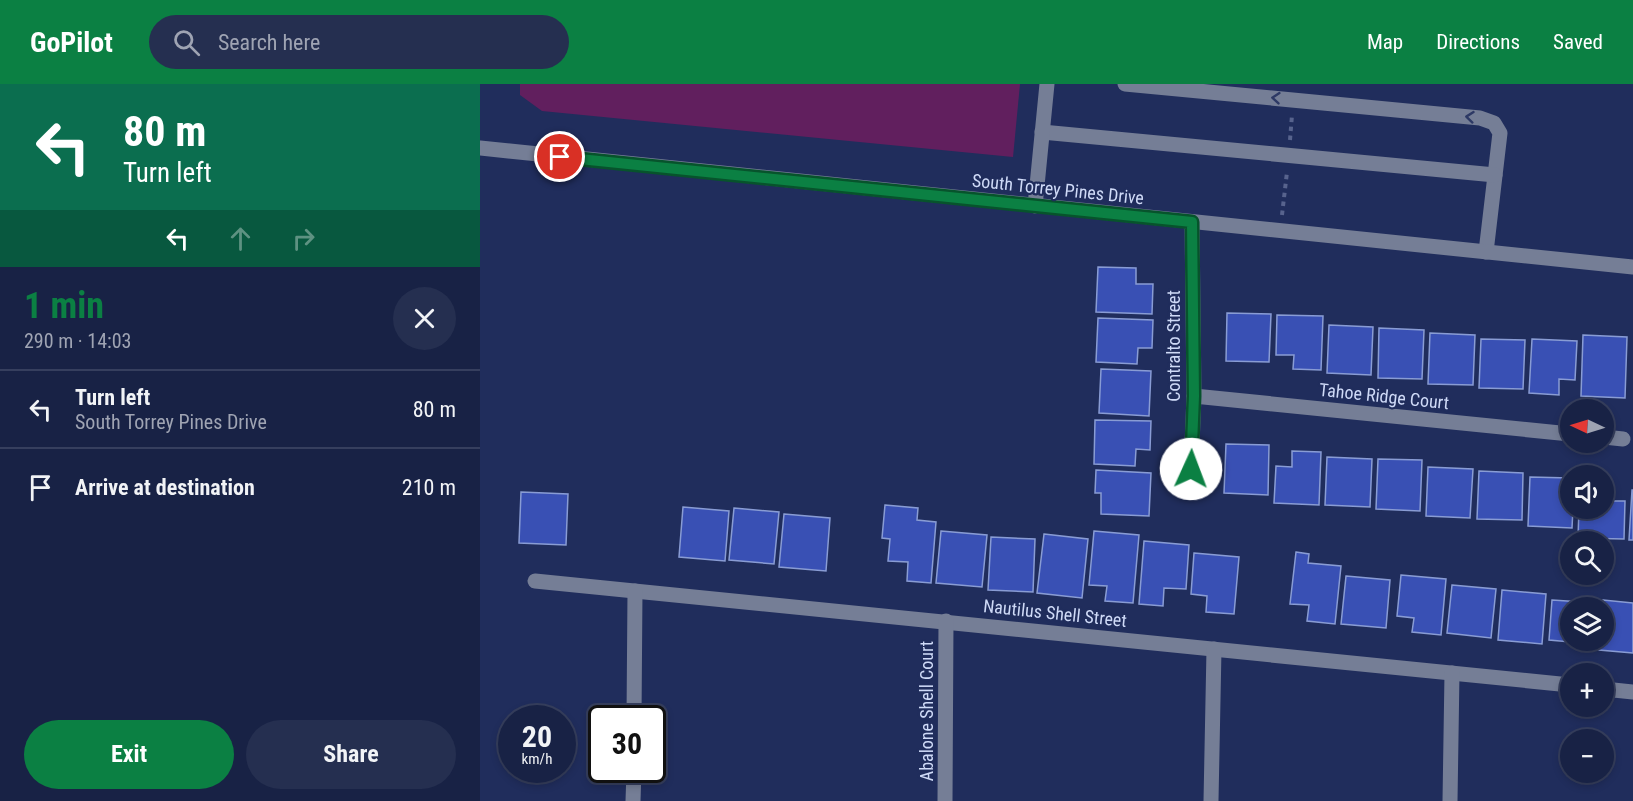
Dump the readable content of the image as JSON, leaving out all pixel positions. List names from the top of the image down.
{
  "streets": {
    "street": [
      "South Torrey Pines Drive",
      "Contralto Street",
      "Tahoe Ridge Court",
      "Nautilus Shell Street",
      "Abalone Shell Court"
    ]
  },
  "crossings": [
    ["South Torrey Pines Drive", "Contralto Street"],
    ["Contralto Street", "Tahoe Ridge Court"],
    ["Nautilus Shell Street", "Abalone Shell Court"]
  ],
  "north": "left",
  "page": {
    "header": "GoPilot",
    "search": "Search here",
    "nav": ["Map", "Directions", "Saved"],
    "turn": ["80 m", "Turn left"],
    "heading": ["1 min", "290 m · 14:03"],
    "list": [
      {
        "name": "Turn left",
        "note": "South Torrey Pines Drive",
        "value": "80 m"
      },
      {
        "name": "Arrive at destination",
        "value": "210 m"
      }
    ],
    "map_buttons": ["+", "−"],
    "speed": "20 km/h",
    "limit": "30",
    "buttons": ["Exit", "Share"]
  }
}
